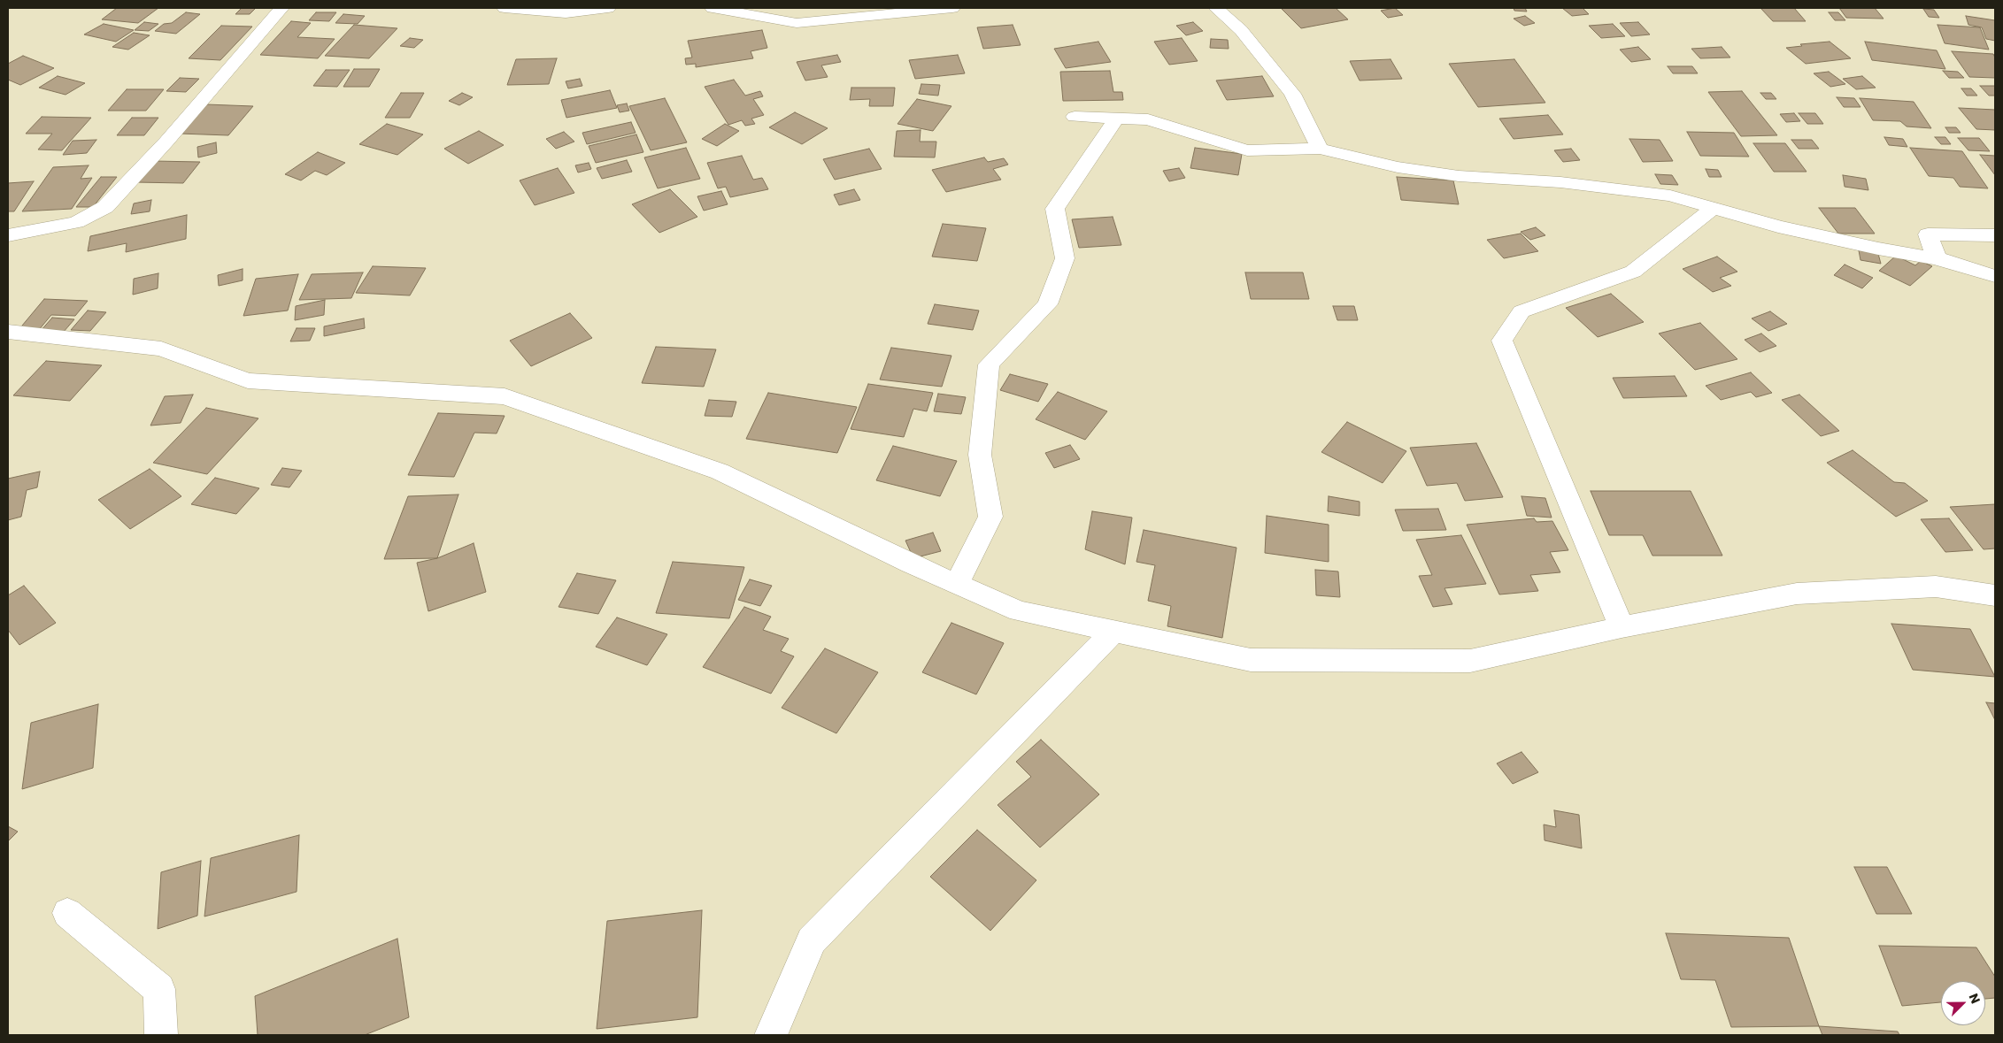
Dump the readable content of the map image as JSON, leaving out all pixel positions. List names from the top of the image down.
{
  "north": "top right"
}
